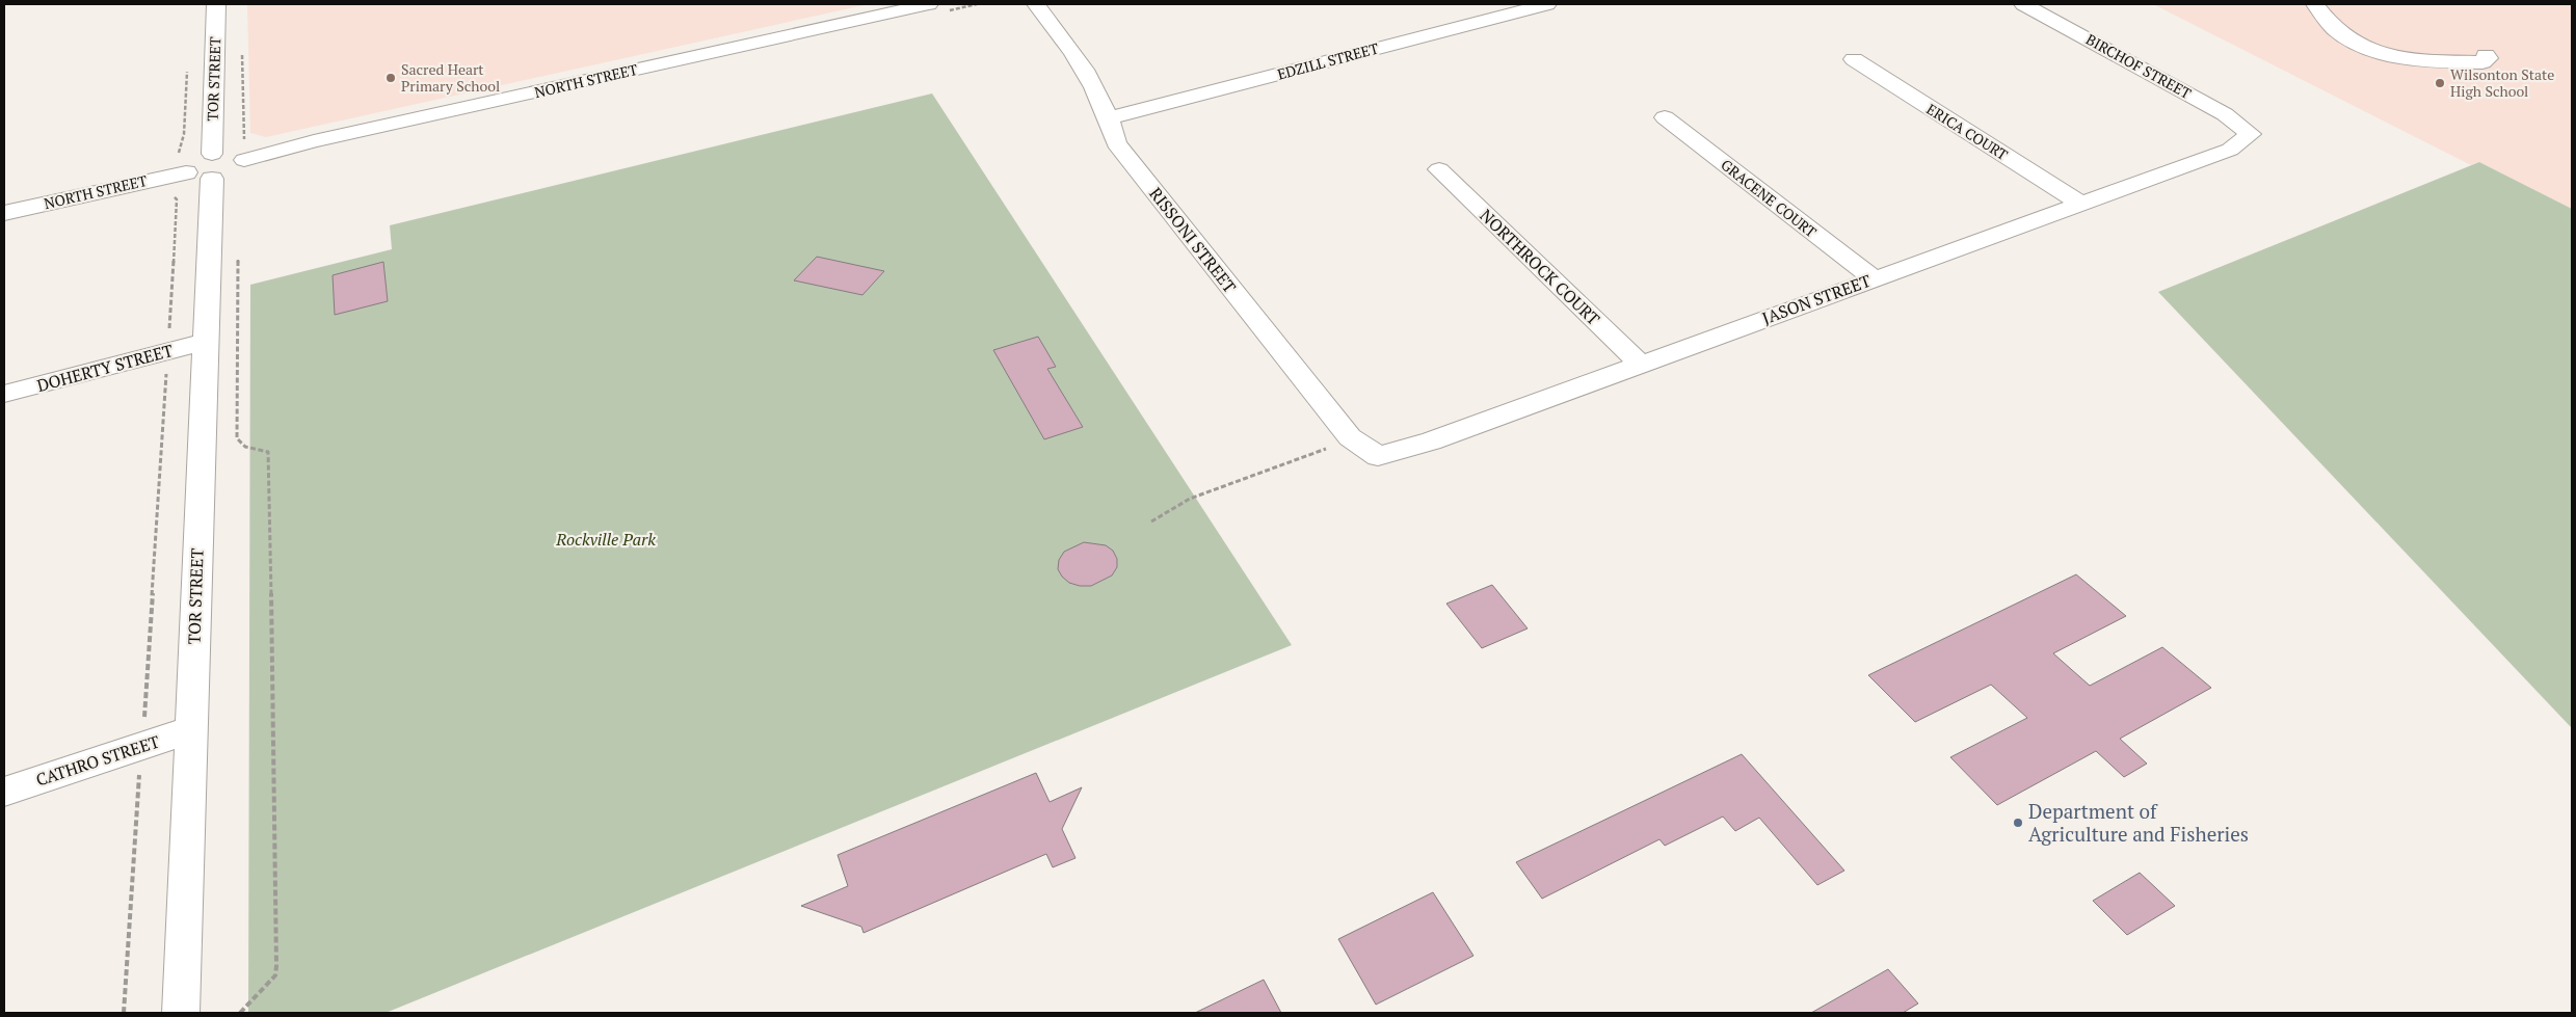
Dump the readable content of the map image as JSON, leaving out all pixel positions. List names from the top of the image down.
{
  "streets": {
    "street": [
      "EDZILL STREET",
      "BIRCHOF STREET",
      "TOR STREET",
      "NORTH STREET",
      "ERICA COURT",
      "GRACENE COURT",
      "RISSONI STREET",
      "NORTHROCK COURT",
      "JASON STREET",
      "DOHERTY STREET",
      "CATHRO STREET"
    ]
  },
  "crossings": [
    ["EDZILL STREET", "RISSONI STREET"],
    ["BIRCHOF STREET", "JASON STREET"],
    ["TOR STREET", "NORTH STREET"],
    ["TOR STREET", "DOHERTY STREET"],
    ["TOR STREET", "CATHRO STREET"],
    ["ERICA COURT", "JASON STREET"],
    ["GRACENE COURT", "JASON STREET"],
    ["RISSONI STREET", "JASON STREET"],
    ["NORTHROCK COURT", "JASON STREET"]
  ],
  "parks": ["Rockville Park"],
  "places": ["Sacred Heart Primary School", "Wilsonton State High School", "Department of Agriculture and Fisheries"]
}
